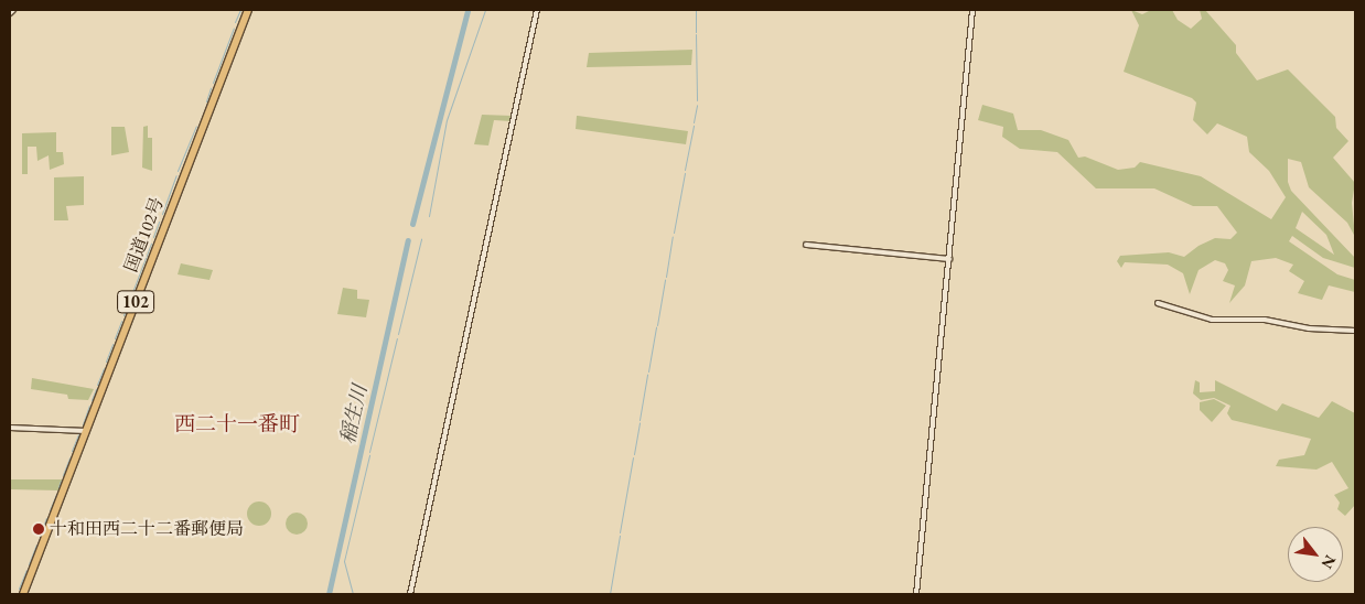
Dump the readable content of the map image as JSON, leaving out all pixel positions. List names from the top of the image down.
{
  "streets": {
    "highway": ["国道102号", "102"]
  },
  "districts": ["西二十一番町"],
  "water": ["稲生川"],
  "places": ["十和田西二十二番郵便局"],
  "north": "bottom right"
}
